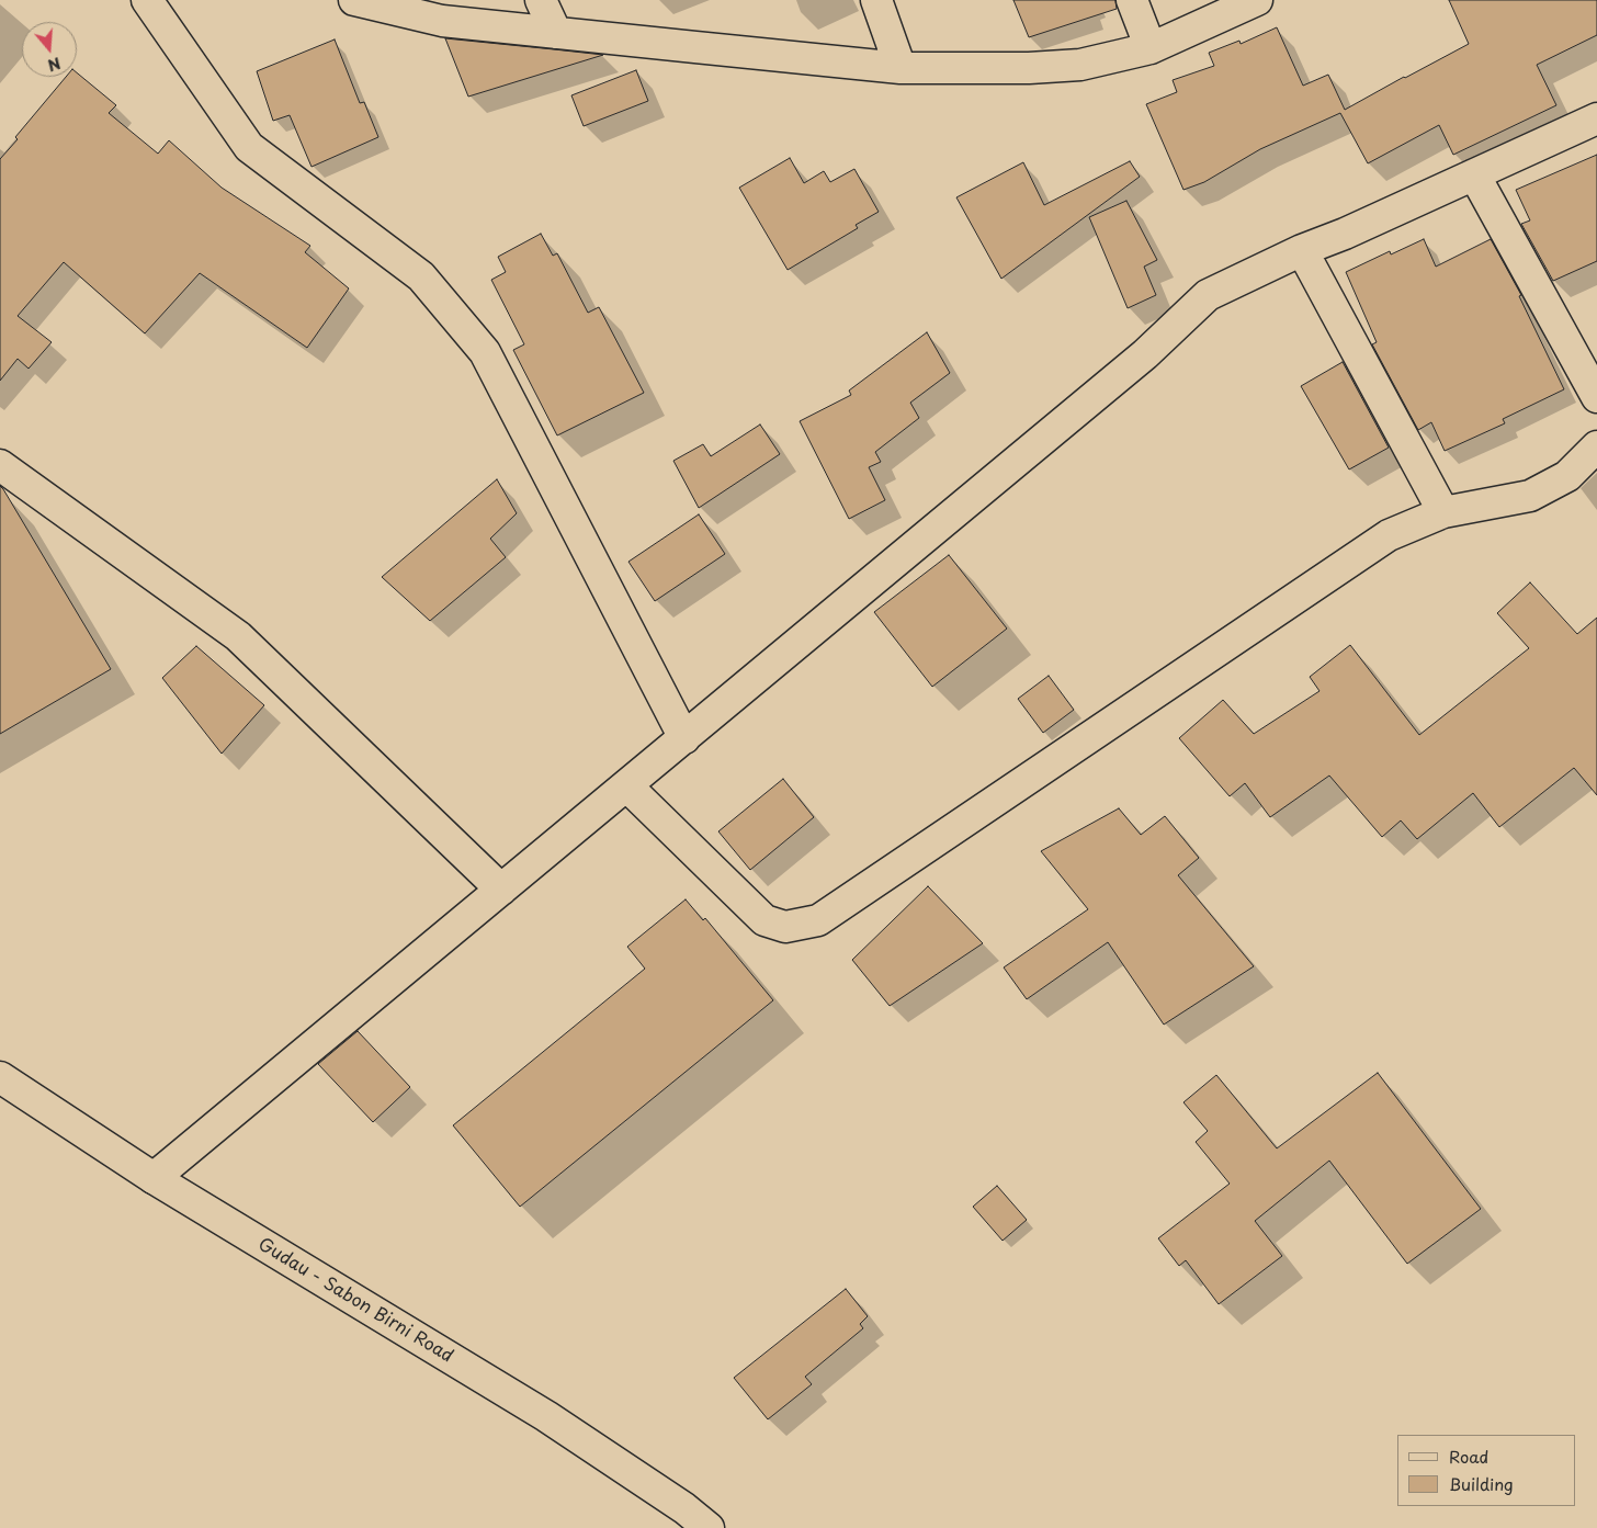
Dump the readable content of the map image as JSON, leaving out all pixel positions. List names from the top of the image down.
{
  "streets": {
    "street": ["Gudau - Sabon Birni Road"]
  },
  "legend": ["Road", "Building"],
  "north": "bottom"
}
